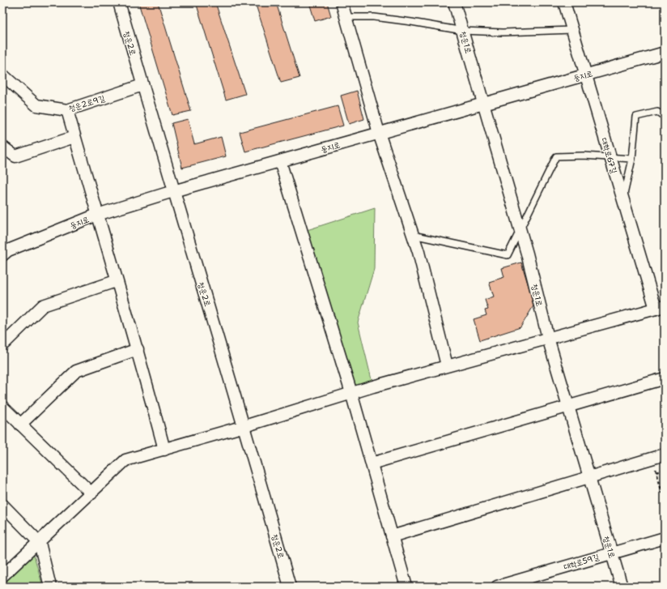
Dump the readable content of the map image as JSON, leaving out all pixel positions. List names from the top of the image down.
{
  "streets": {
    "street": [
      "청운1로",
      "청운2로",
      "둥지로",
      "청운2로9길",
      "대학로67길",
      "대학로59길"
    ]
  },
  "crossings": [
    ["청운1로", "둥지로"],
    ["청운1로", "대학로59길"],
    ["청운2로", "둥지로"],
    ["청운2로", "청운2로9길"],
    ["둥지로", "대학로67길"]
  ]
}
